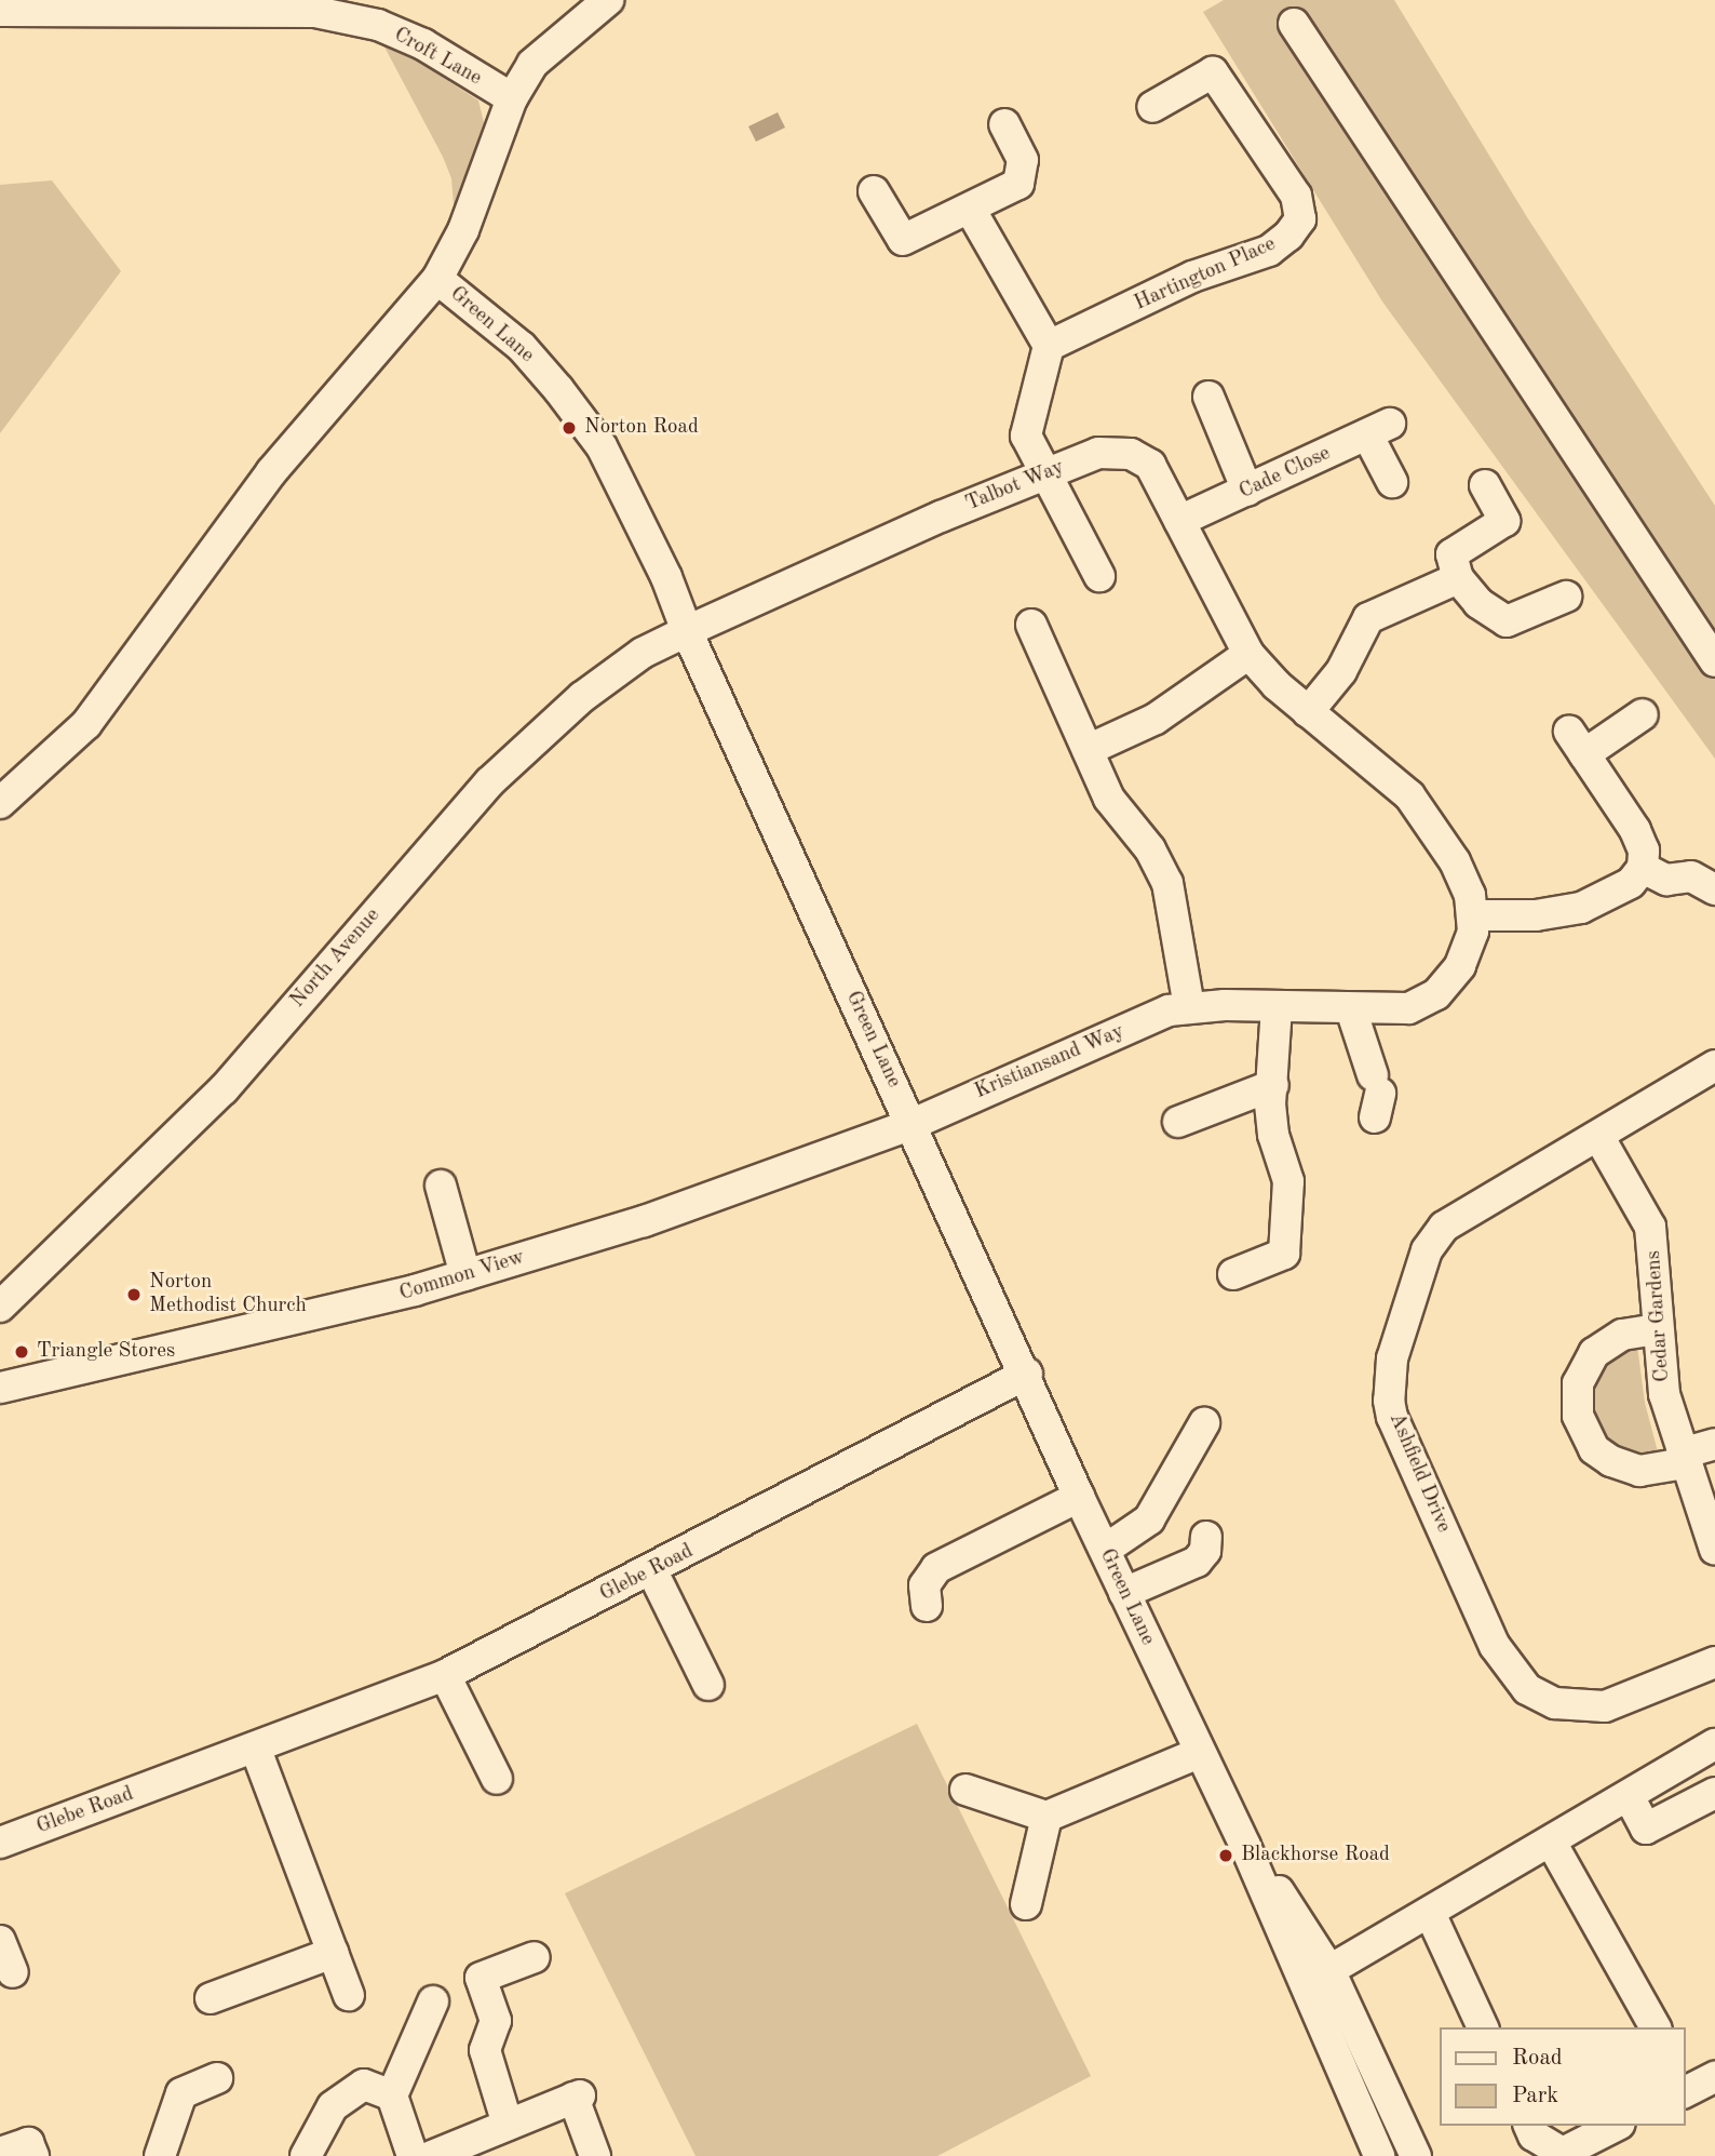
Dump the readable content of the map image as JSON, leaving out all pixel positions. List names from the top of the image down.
{
  "streets": {
    "street": [
      "Croft Lane",
      "Hartington Place",
      "Green Lane",
      "Cade Close",
      "Talbot Way",
      "North Avenue",
      "Kristiansand Way",
      "Common View",
      "Cedar Gardens",
      "Ashfield Drive",
      "Glebe Road"
    ]
  },
  "crossings": [
    ["Green Lane", "Talbot Way"],
    ["Green Lane", "North Avenue"],
    ["Green Lane", "Kristiansand Way"],
    ["Green Lane", "Common View"],
    ["Green Lane", "Glebe Road"],
    ["Cade Close", "Talbot Way"],
    ["Talbot Way", "North Avenue"],
    ["Kristiansand Way", "Common View"],
    ["Cedar Gardens", "Ashfield Drive"]
  ],
  "places": [
    "Norton Road",
    "Norton Methodist Church",
    "Triangle Stores",
    "Blackhorse Road"
  ],
  "legend": ["Road", "Park"]
}
